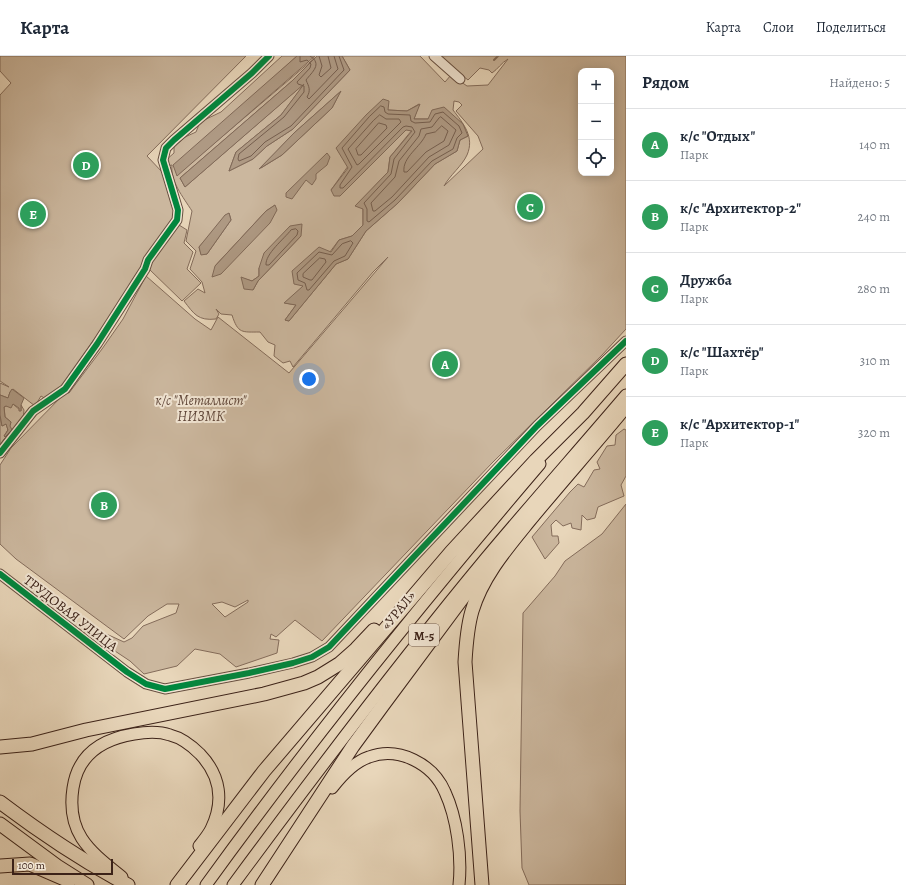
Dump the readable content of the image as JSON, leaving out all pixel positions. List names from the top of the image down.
{
  "streets": {
    "highway": ["«УРАЛ»", "М-5"],
    "street": ["ТРУДОВАЯ УЛИЦА"]
  },
  "parks": ["к/с \"Металлист\" НИЗМК"],
  "scale_bar": "100 m",
  "page": {
    "header": "Карта",
    "nav": ["Карта", "Слои", "Поделиться"],
    "heading": ["Рядом", "Найдено: 5"],
    "map_buttons": ["+", "−"],
    "list": [
      {
        "mark": "A",
        "name": "к/с \"Отдых\"",
        "note": "Парк",
        "value": "140 m"
      },
      {
        "mark": "B",
        "name": "к/с \"Архитектор-2\"",
        "note": "Парк",
        "value": "240 m"
      },
      {
        "mark": "C",
        "name": "Дружба",
        "note": "Парк",
        "value": "280 m"
      },
      {
        "mark": "D",
        "name": "к/с \"Шахтёр\"",
        "note": "Парк",
        "value": "310 m"
      },
      {
        "mark": "E",
        "name": "к/с \"Архитектор-1\"",
        "note": "Парк",
        "value": "320 m"
      }
    ],
    "pins": [
      "D",
      "C",
      "E",
      "A",
      "B"
    ],
    "scale": "100 m"
  }
}
